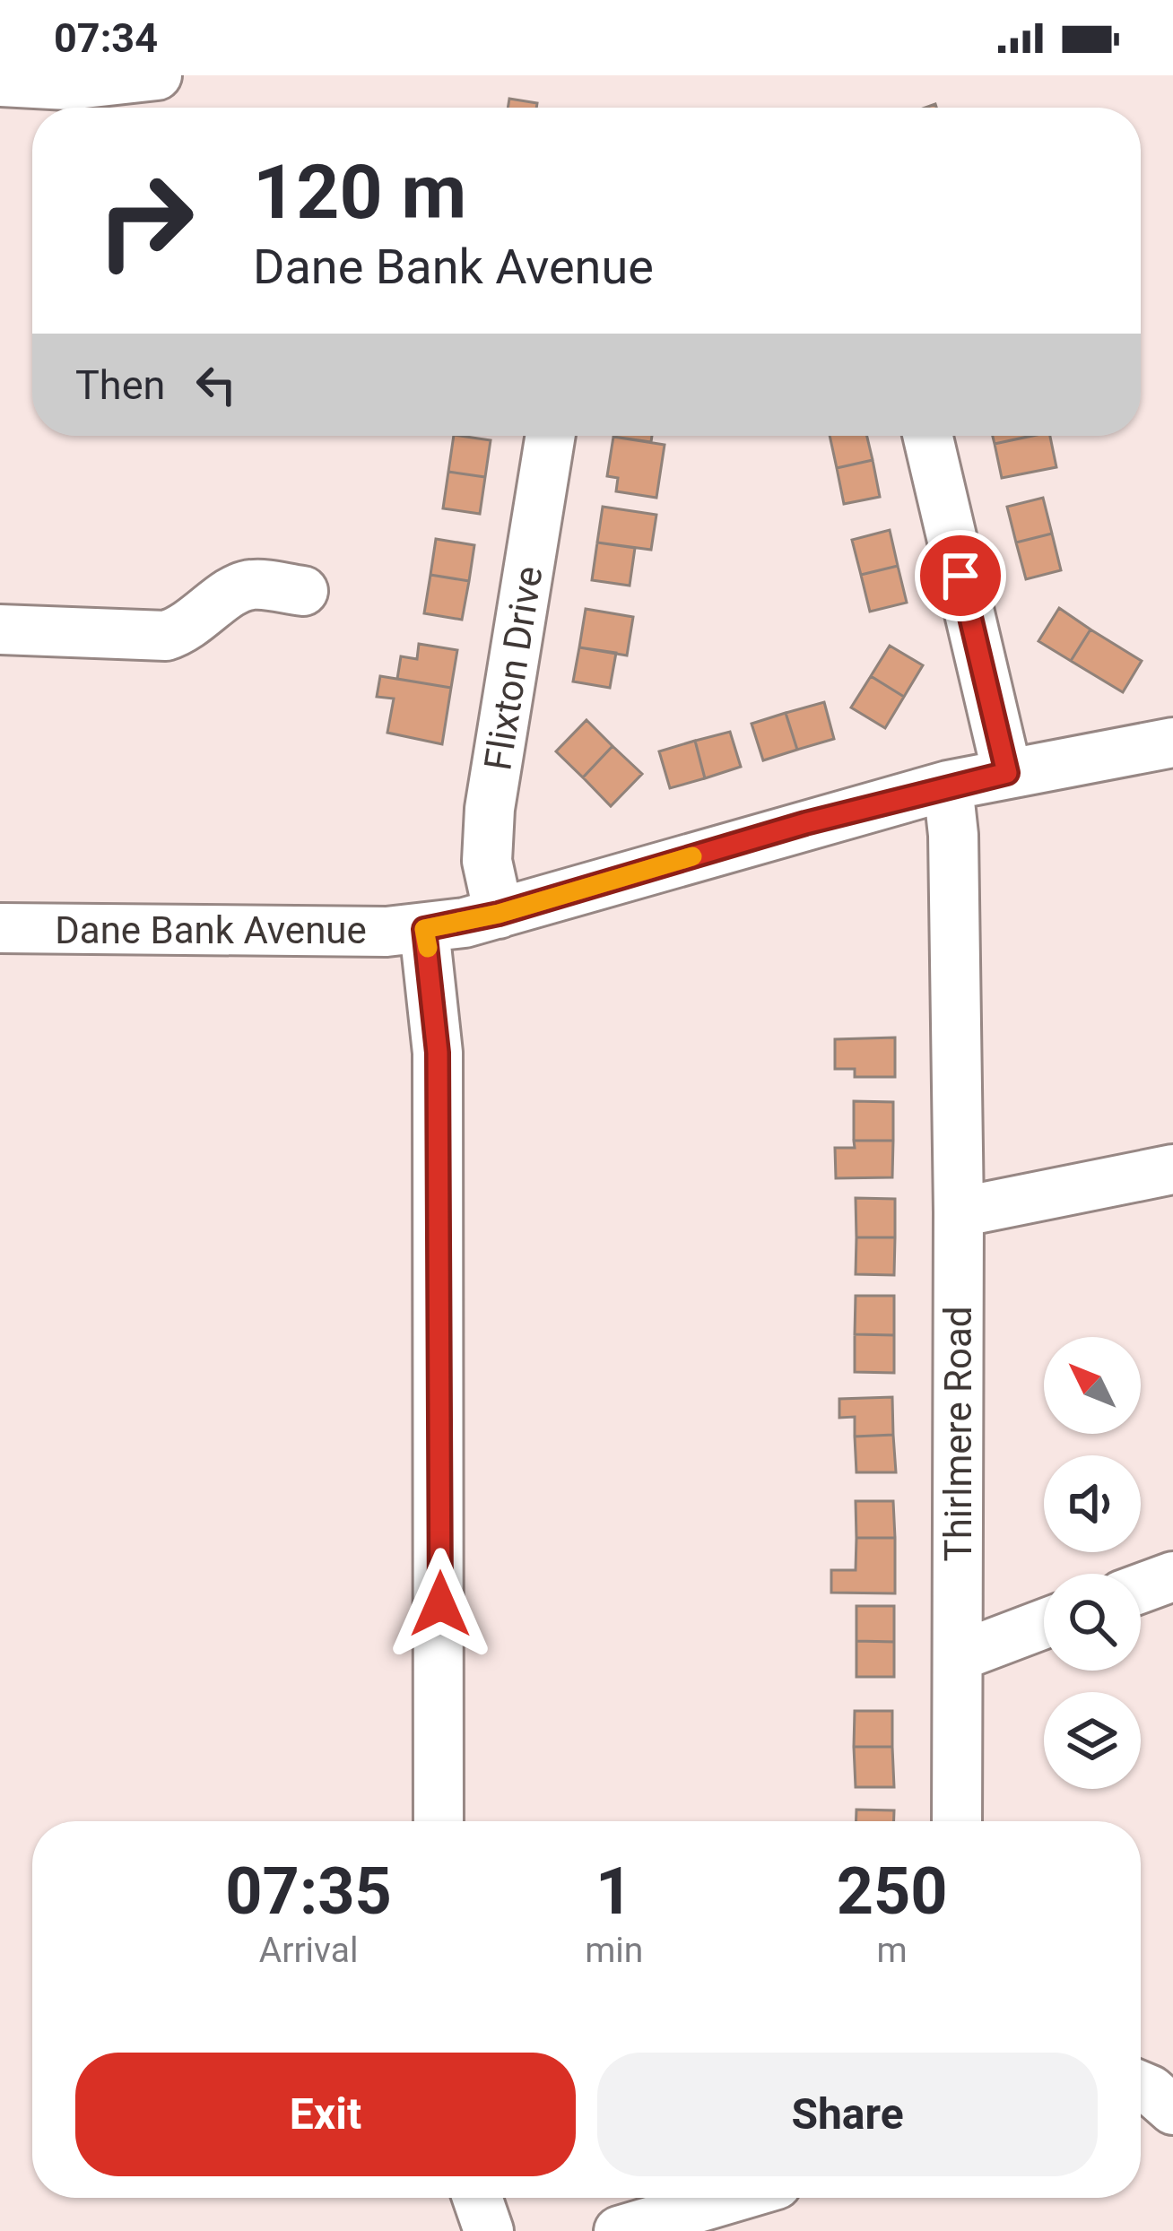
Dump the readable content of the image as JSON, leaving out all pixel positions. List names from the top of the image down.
{
  "streets": {
    "street": ["Flixton Drive", "Dane Bank Avenue", "Thirlmere Road"]
  },
  "crossings": [
    ["Flixton Drive", "Dane Bank Avenue"],
    ["Dane Bank Avenue", "Thirlmere Road"]
  ],
  "north": "top left",
  "page": {
    "status": "07:34",
    "turn": ["120 m", "Dane Bank Avenue"],
    "then": "Then",
    "eta": [
      "07:35",
      "Arrival",
      "1",
      "min",
      "250",
      "m"
    ],
    "buttons": ["Exit", "Share"]
  }
}
